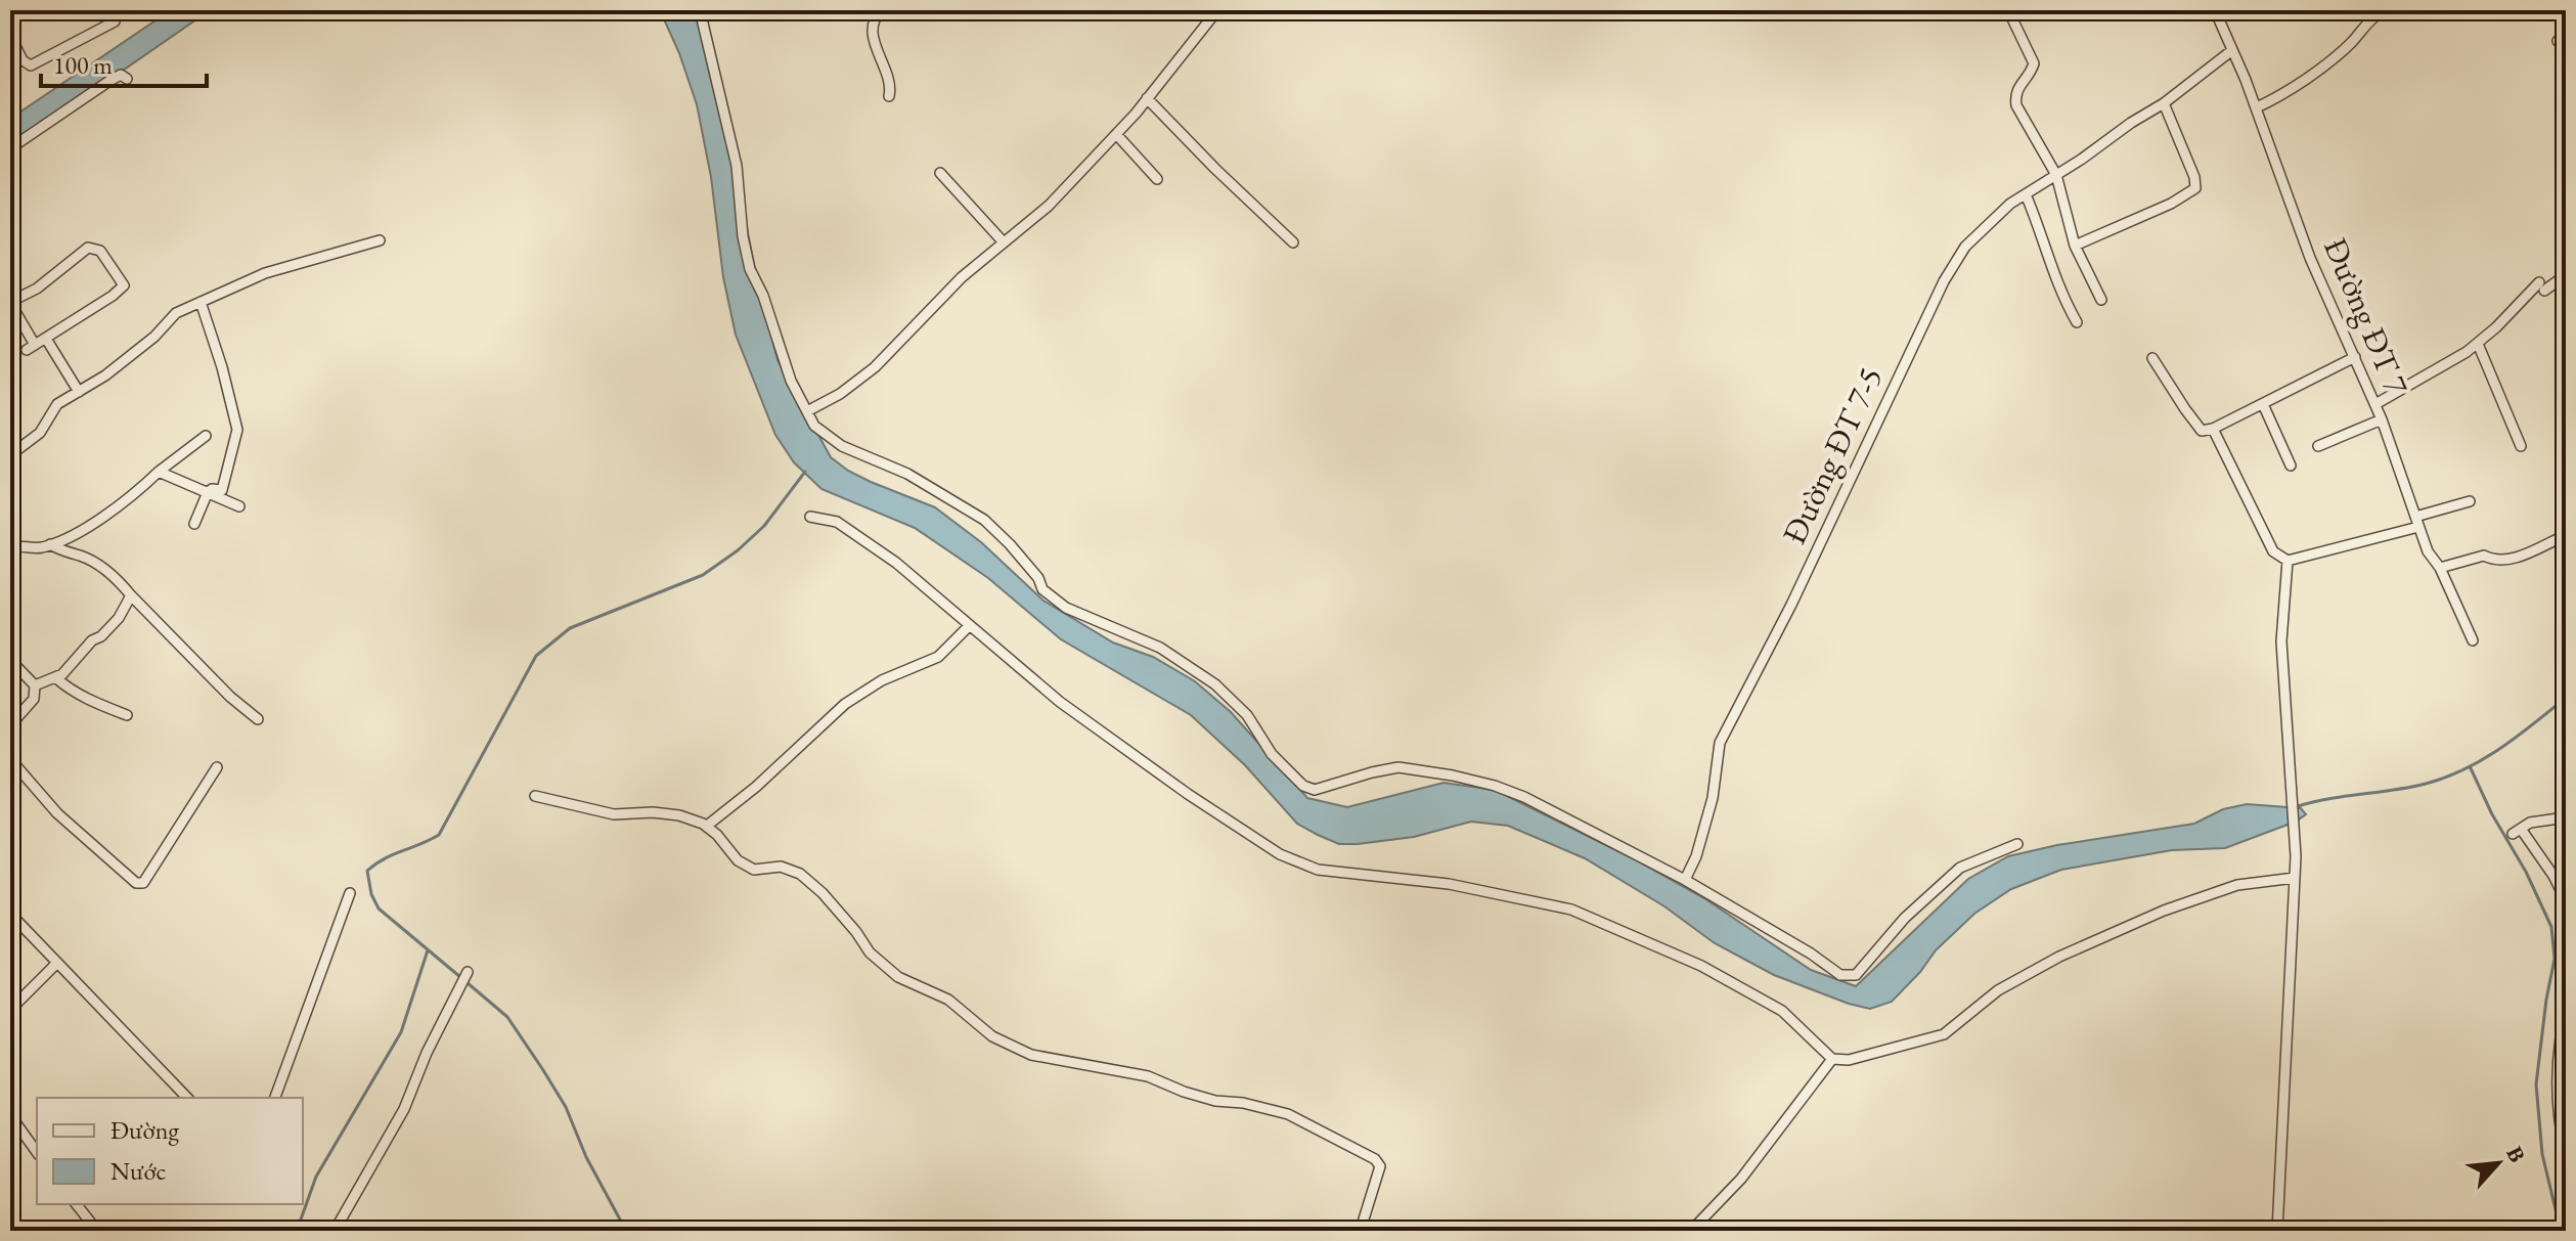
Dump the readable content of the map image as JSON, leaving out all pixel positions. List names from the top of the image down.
{
  "streets": {
    "street": ["Đường ĐT 7", "Đường ĐT 7-5"]
  },
  "crossings": [
    ["Đường ĐT 7", "Đường ĐT 7-5"]
  ],
  "legend": ["Đường", "Nước"],
  "scale_bar": "100 m",
  "north": "top right"
}
